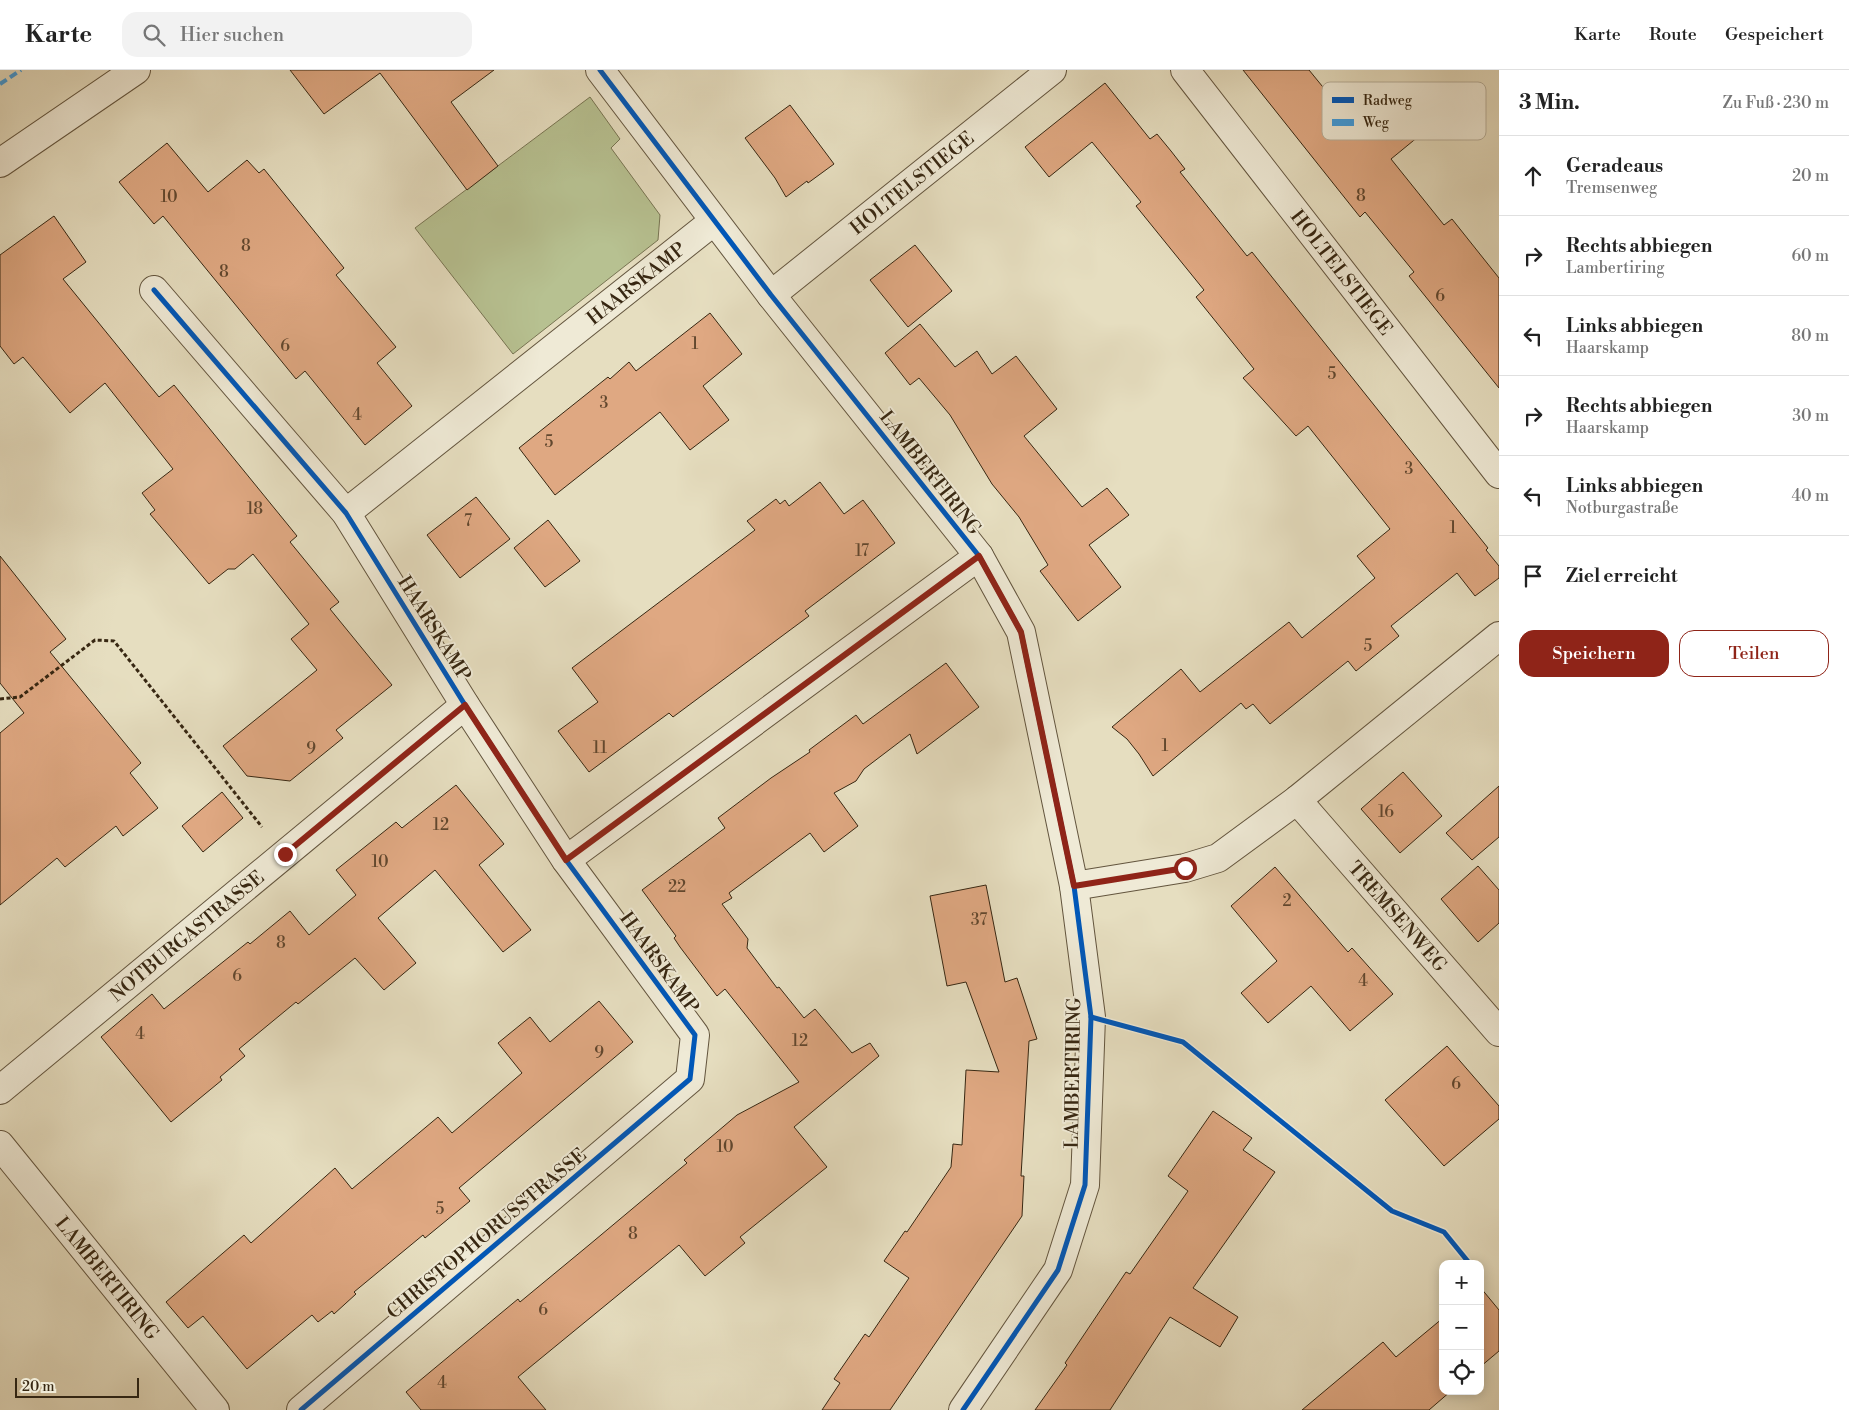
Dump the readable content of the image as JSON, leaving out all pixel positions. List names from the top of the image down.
{
  "streets": {
    "street": [
      "HOLTELSTIEGE",
      "HAARSKAMP",
      "LAMBERTIRING",
      "TREMSENWEG",
      "NOTBURGASTRASSE",
      "CHRISTOPHORUSSTRASSE"
    ]
  },
  "crossings": [
    ["HOLTELSTIEGE", "LAMBERTIRING"],
    ["HAARSKAMP", "LAMBERTIRING"],
    ["HAARSKAMP", "NOTBURGASTRASSE"],
    ["HAARSKAMP", "CHRISTOPHORUSSTRASSE"]
  ],
  "house_numbers": [
    "8",
    "10",
    "8",
    "8",
    "6",
    "1",
    "6",
    "5",
    "3",
    "4",
    "5",
    "3",
    "18",
    "7",
    "1",
    "17",
    "5",
    "1",
    "11",
    "9",
    "16",
    "12",
    "10",
    "22",
    "2",
    "37",
    "8",
    "6",
    "4",
    "4",
    "12",
    "9",
    "6",
    "10",
    "5",
    "8",
    "6",
    "4"
  ],
  "legend": ["Radweg", "Weg"],
  "scale_bar": "20 m",
  "page": {
    "header": "Karte",
    "search": "Hier suchen",
    "nav": ["Karte", "Route", "Gespeichert"],
    "heading": ["3 Min.", "Zu Fuß · 230 m"],
    "list": [
      ["Geradeaus", "Tremsenweg", "20 m"],
      ["Rechts abbiegen", "Lambertiring", "60 m"],
      ["Links abbiegen", "Haarskamp", "80 m"],
      ["Rechts abbiegen", "Haarskamp", "30 m"],
      ["Links abbiegen", "Notburgastraße", "40 m"],
      "Ziel erreicht"
    ],
    "buttons": ["Speichern", "Teilen"],
    "map_buttons": ["+", "−"],
    "scale": "20 m"
  }
}
